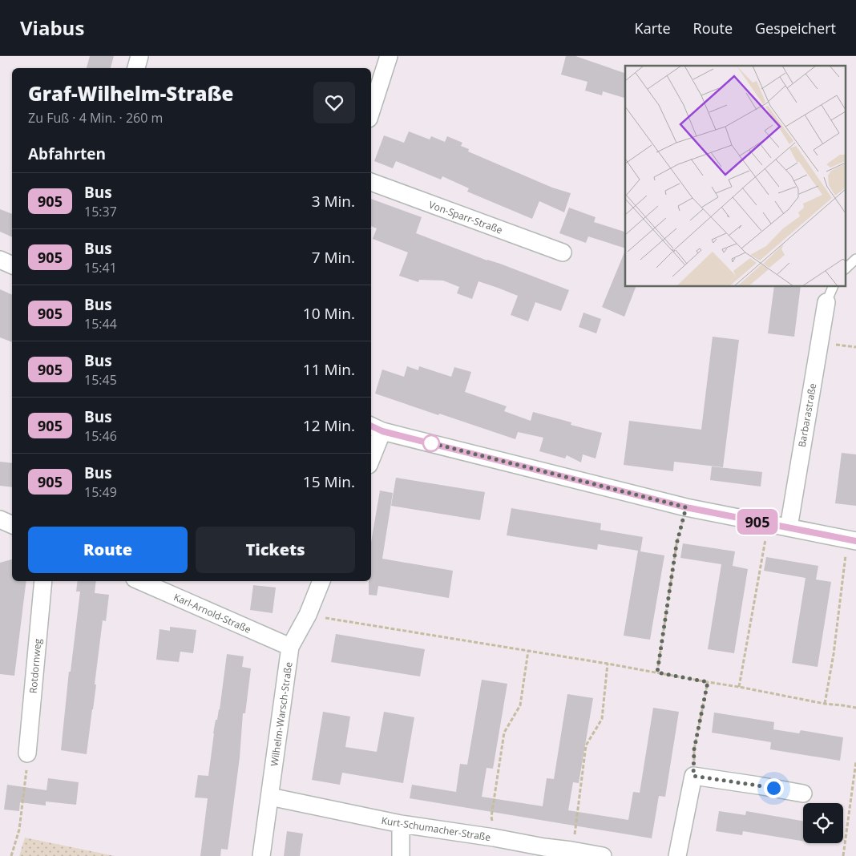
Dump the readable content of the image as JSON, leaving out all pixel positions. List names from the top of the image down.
{
  "streets": {
    "street": [
      "Von-Sparr-Straße",
      "Barbarastraße",
      "Karl-Arnold-Straße",
      "Rotdornweg",
      "Wilhelm-Warsch-Straße",
      "Kurt-Schumacher-Straße"
    ]
  },
  "crossings": [
    ["Karl-Arnold-Straße", "Wilhelm-Warsch-Straße"],
    ["Wilhelm-Warsch-Straße", "Kurt-Schumacher-Straße"]
  ],
  "lines": ["bus line 905"],
  "page": {
    "header": "Viabus",
    "nav": ["Karte", "Route", "Gespeichert"],
    "on_map": "905",
    "heading": [
      ["Graf-Wilhelm-Straße", "Zu Fuß · 4 Min. · 260 m"],
      "Abfahrten"
    ],
    "list": [
      {
        "mark": "905",
        "name": "Bus",
        "note": "15:37",
        "value": "3 Min."
      },
      {
        "mark": "905",
        "name": "Bus",
        "note": "15:41",
        "value": "7 Min."
      },
      {
        "mark": "905",
        "name": "Bus",
        "note": "15:44",
        "value": "10 Min."
      },
      {
        "mark": "905",
        "name": "Bus",
        "note": "15:45",
        "value": "11 Min."
      },
      {
        "mark": "905",
        "name": "Bus",
        "note": "15:46",
        "value": "12 Min."
      },
      {
        "mark": "905",
        "name": "Bus",
        "note": "15:49",
        "value": "15 Min."
      }
    ],
    "buttons": ["Route", "Tickets"]
  }
}
